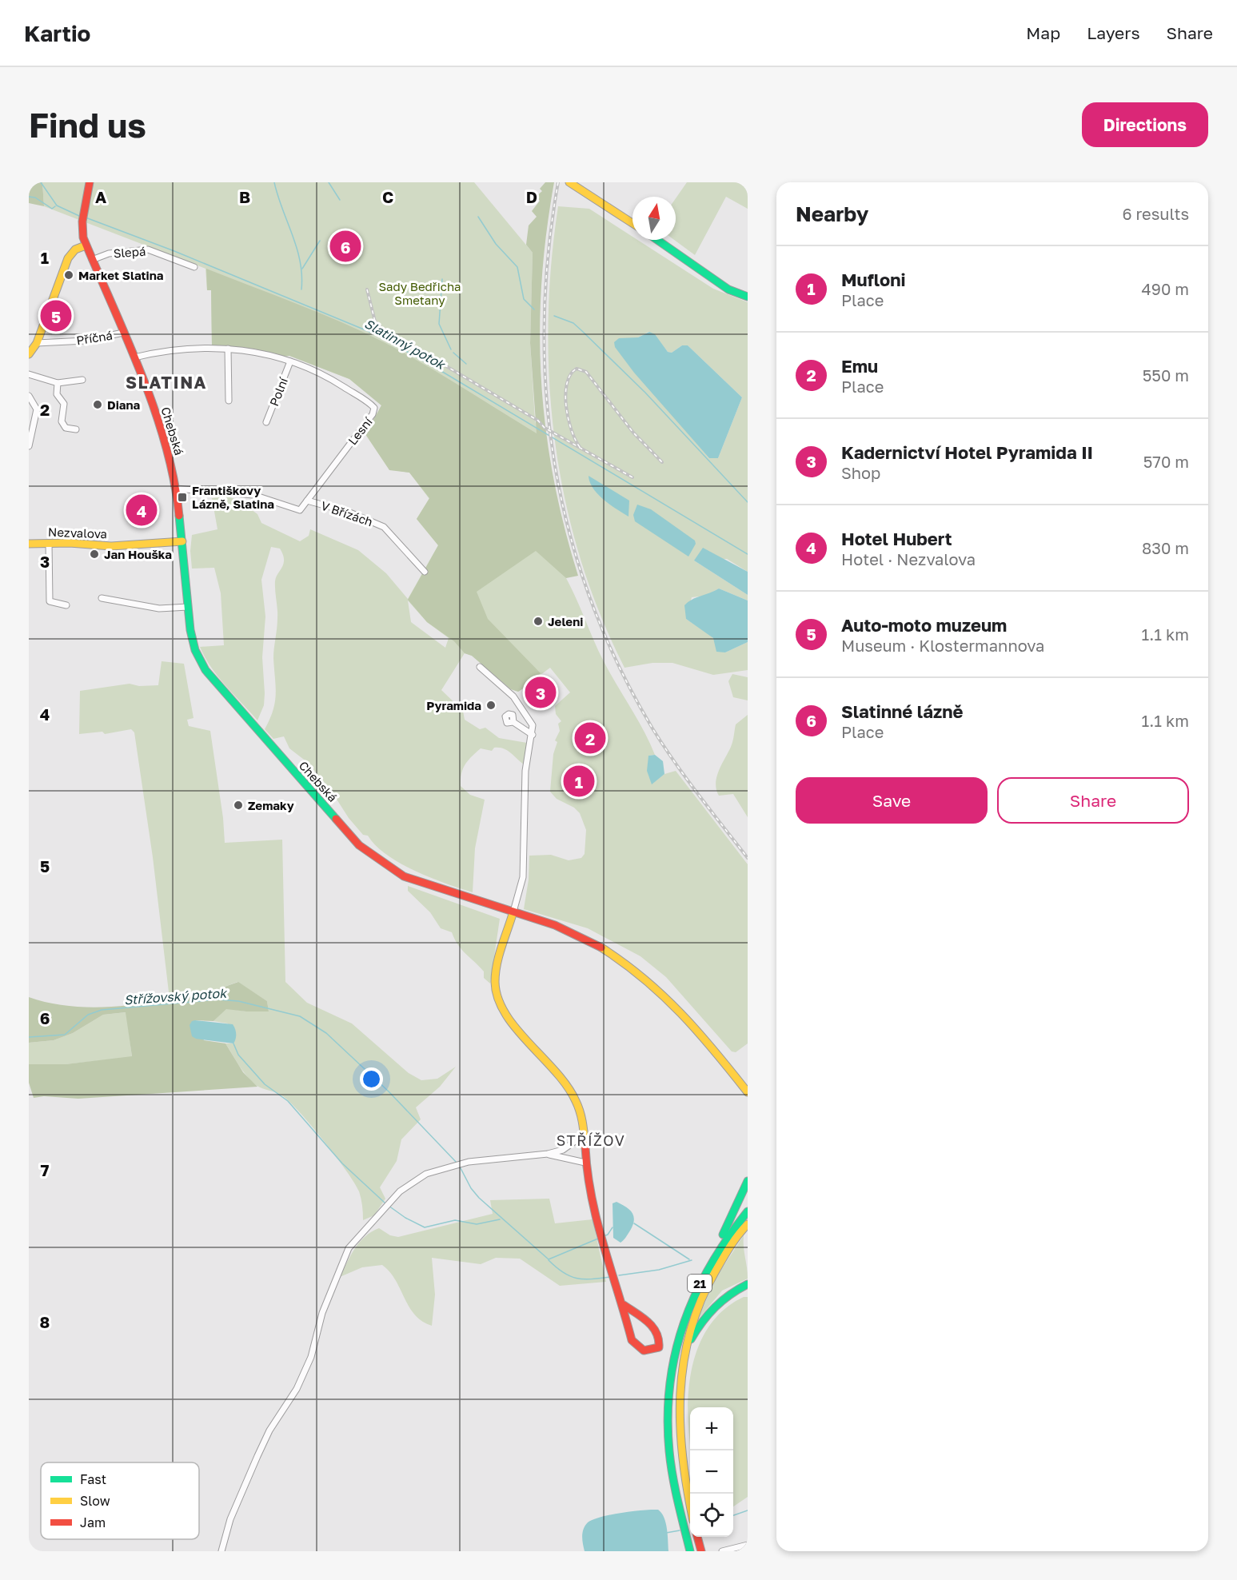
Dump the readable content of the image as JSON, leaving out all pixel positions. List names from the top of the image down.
{
  "streets": {
    "main road": ["Chebská", "Nezvalova", "21"],
    "street": [
      "Slepá",
      "Příčná",
      "Polní",
      "Lesní",
      "V Břízách"
    ]
  },
  "crossings": [
    ["Slepá", "Chebská"],
    ["Příčná", "Chebská"],
    ["Polní", "Lesní"],
    ["Chebská", "Lesní"],
    ["Chebská", "Nezvalova"],
    ["Lesní", "V Břízách"]
  ],
  "districts": ["SLATINA", "STŘÍŽOV"],
  "water": ["Slatinný potok", "Střížovský potok"],
  "parks": ["Sady Bedřicha Smetany"],
  "places": {
    "other": [
      "Market Slatina",
      "Diana",
      "Jan Houška",
      "Jeleni",
      "Pyramida",
      "Zemaky"
    ],
    "transit": ["Františkovy Lázně, Slatina"]
  },
  "legend": ["Fast", "Slow", "Jam"],
  "north": "top",
  "page": {
    "header": "Kartio",
    "nav": ["Map", "Layers", "Share"],
    "buttons": [
      "Directions",
      ["Save", "Share"]
    ],
    "title": "Find us",
    "heading": ["Nearby", "6 results"],
    "pins": [
      "6",
      "5",
      "4",
      "3",
      "2",
      "1"
    ],
    "list": [
      {
        "mark": "1",
        "name": "Mufloni",
        "note": "Place",
        "value": "490 m"
      },
      {
        "mark": "2",
        "name": "Emu",
        "note": "Place",
        "value": "550 m"
      },
      {
        "mark": "3",
        "name": "Kadernictví Hotel Pyramida II",
        "note": "Shop",
        "value": "570 m"
      },
      {
        "mark": "4",
        "name": "Hotel Hubert",
        "note": "Hotel · Nezvalova",
        "value": "830 m"
      },
      {
        "mark": "5",
        "name": "Auto-moto muzeum",
        "note": "Museum · Klostermannova",
        "value": "1.1 km"
      },
      {
        "mark": "6",
        "name": "Slatinné lázně",
        "note": "Place",
        "value": "1.1 km"
      }
    ],
    "map_buttons": ["+", "−"]
  },
  "grid": {
    "columns": [
      "A",
      "B",
      "C",
      "D"
    ],
    "rows": [
      "1",
      "2",
      "3",
      "4",
      "5",
      "6",
      "7",
      "8"
    ]
  }
}
